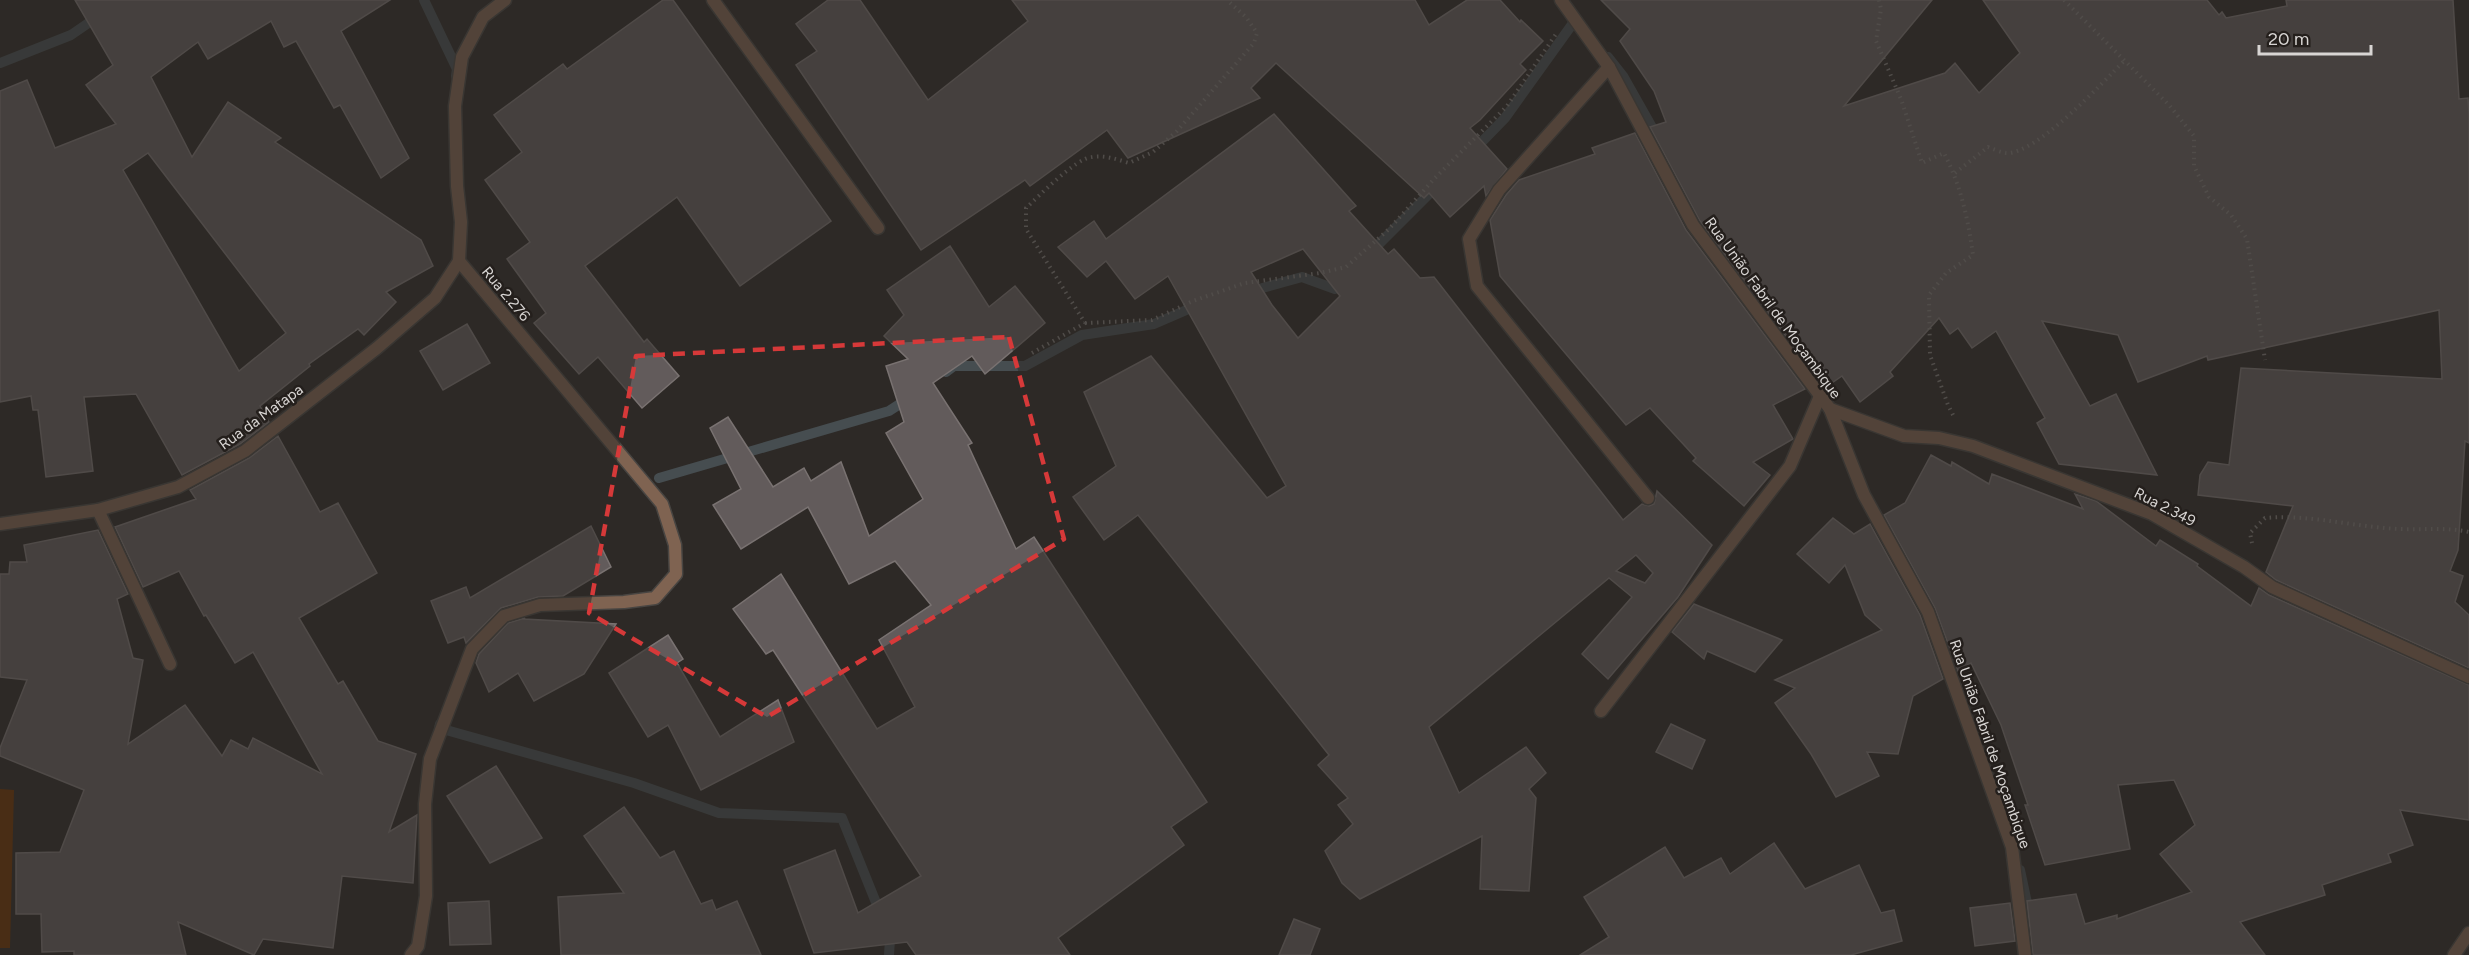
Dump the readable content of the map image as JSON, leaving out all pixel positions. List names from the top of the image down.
{
  "streets": {
    "street": [
      "Rua 2.276",
      "Rua União Fabril de Moçambique",
      "Rua da Matapa",
      "Rua 2.349"
    ]
  },
  "crossings": [
    ["Rua 2.276", "Rua da Matapa"],
    ["Rua União Fabril de Moçambique", "Rua 2.349"]
  ],
  "scale_bar": "20 m"
}
